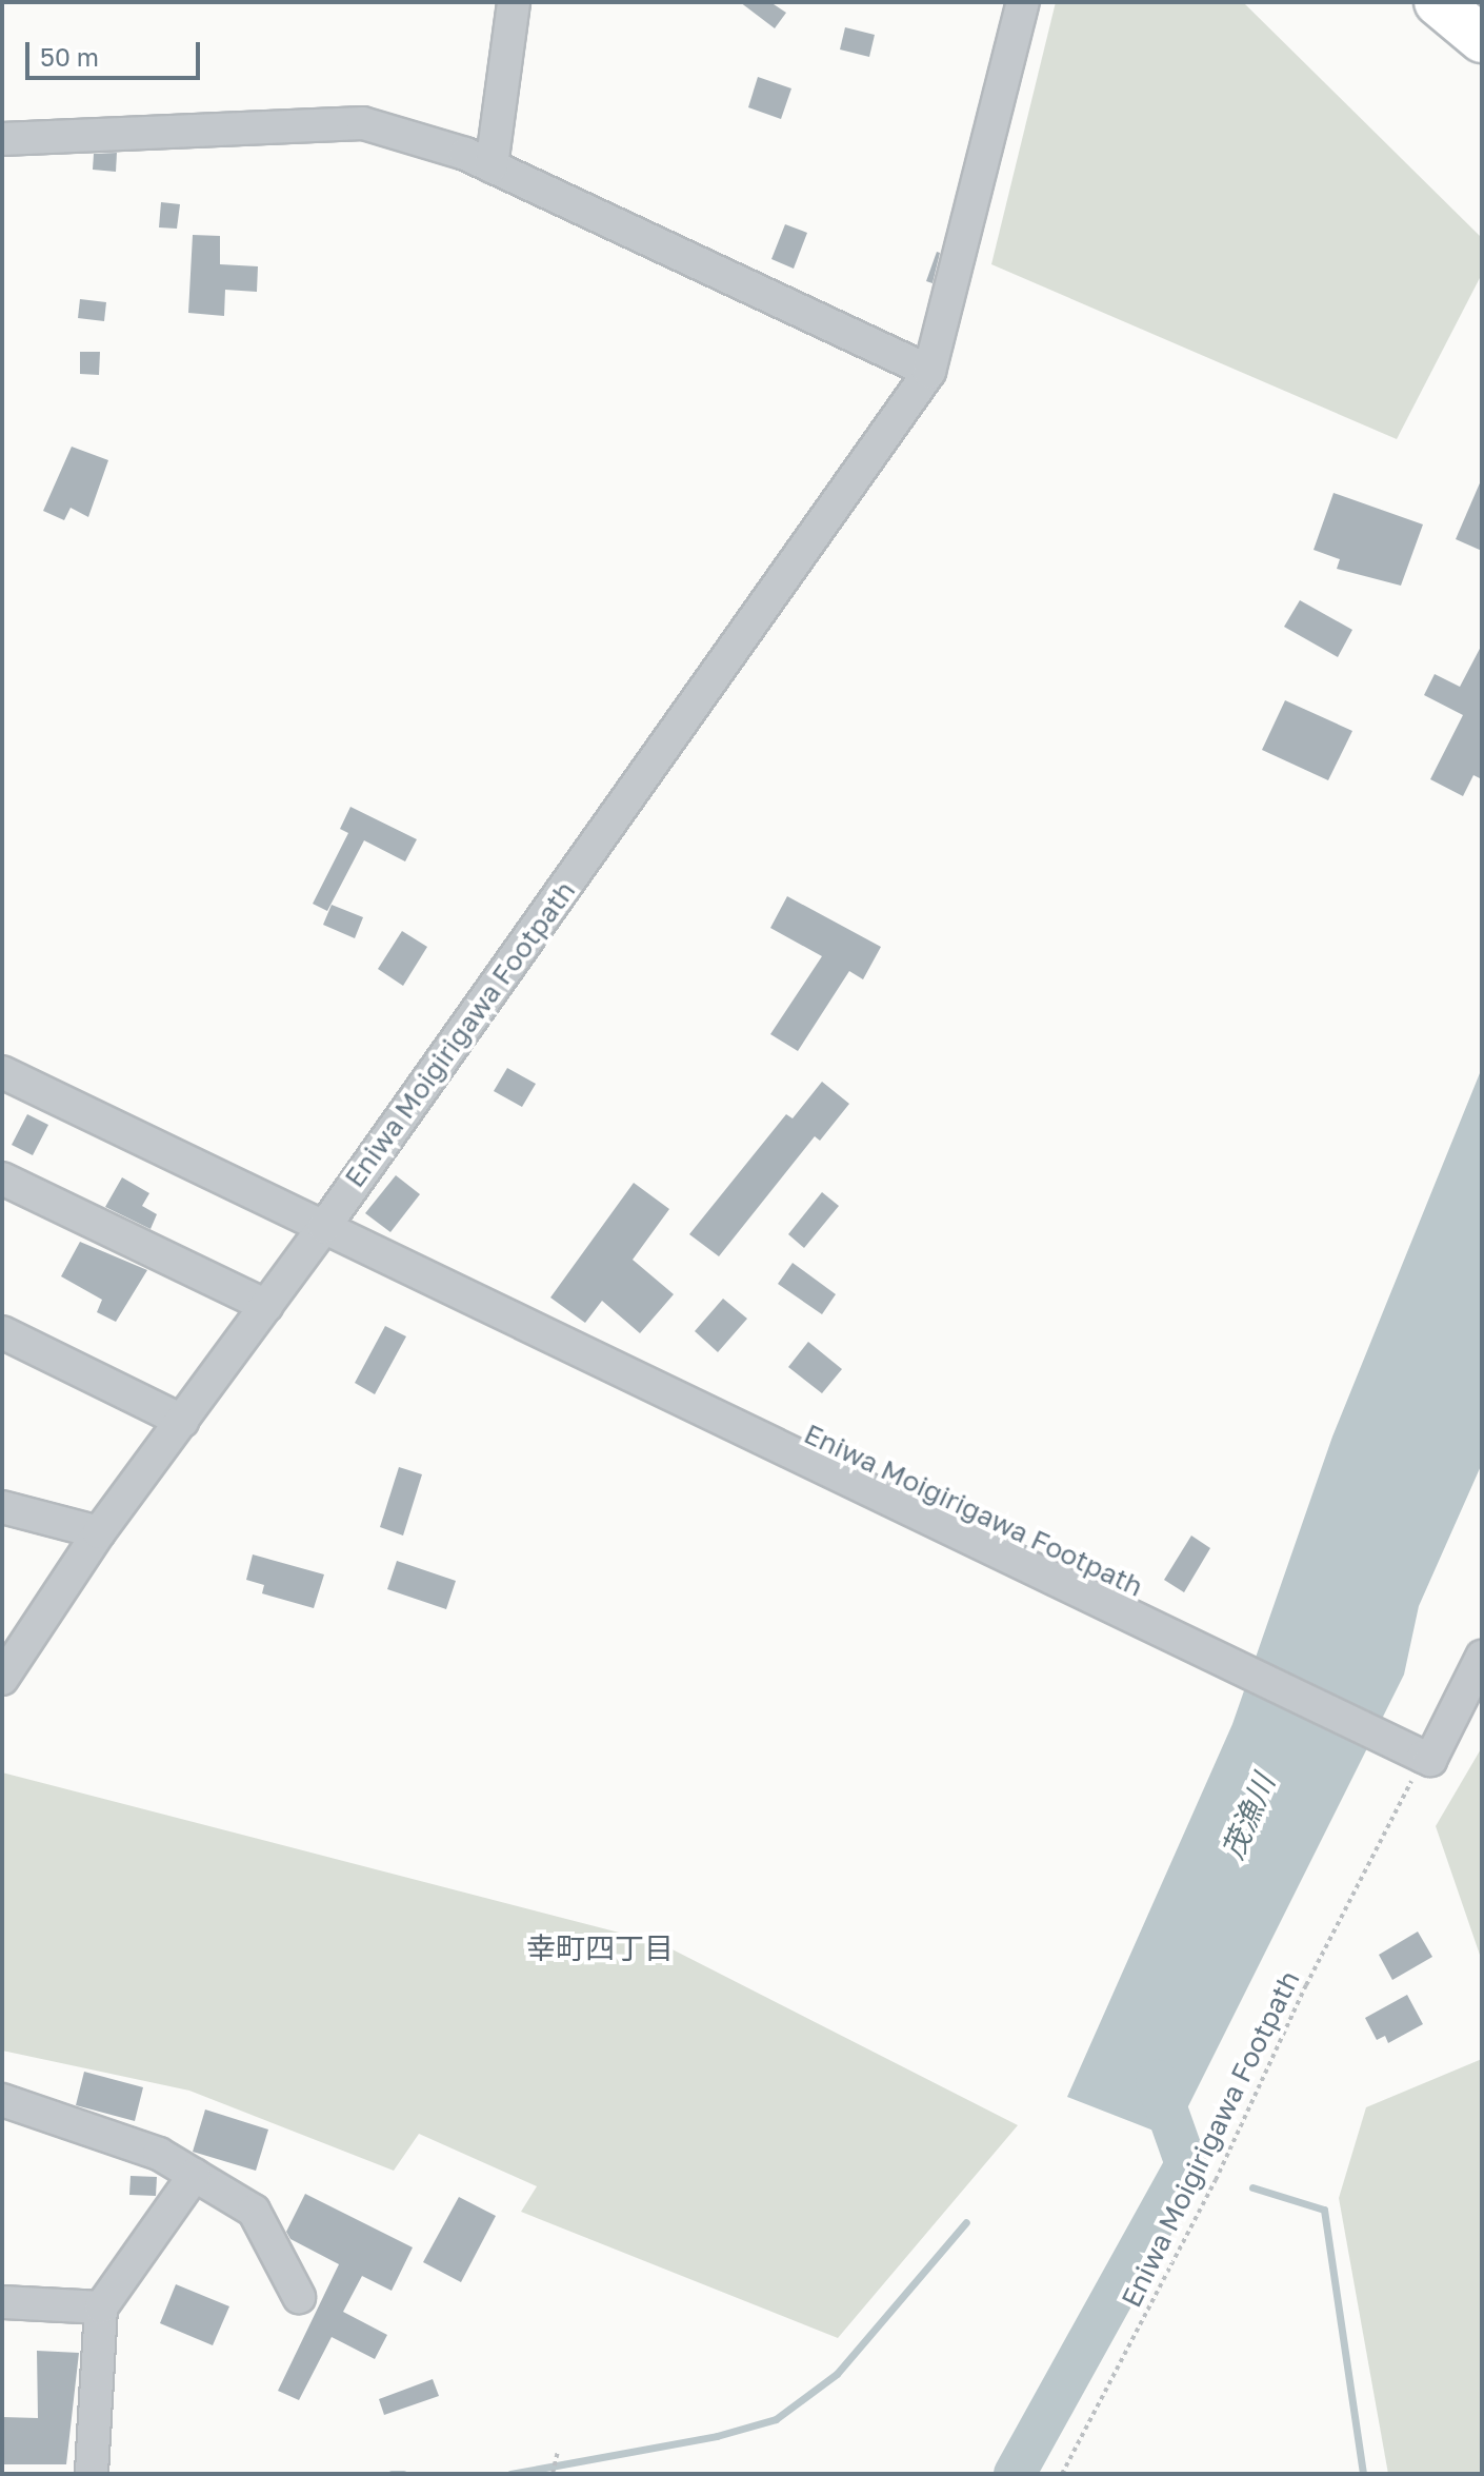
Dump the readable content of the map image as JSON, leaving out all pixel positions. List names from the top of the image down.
{
  "streets": {
    "path": ["Eniwa Moigirigawa Footpath"]
  },
  "districts": ["幸町四丁目"],
  "water": ["茂漁川"],
  "scale_bar": "50 m"
}
